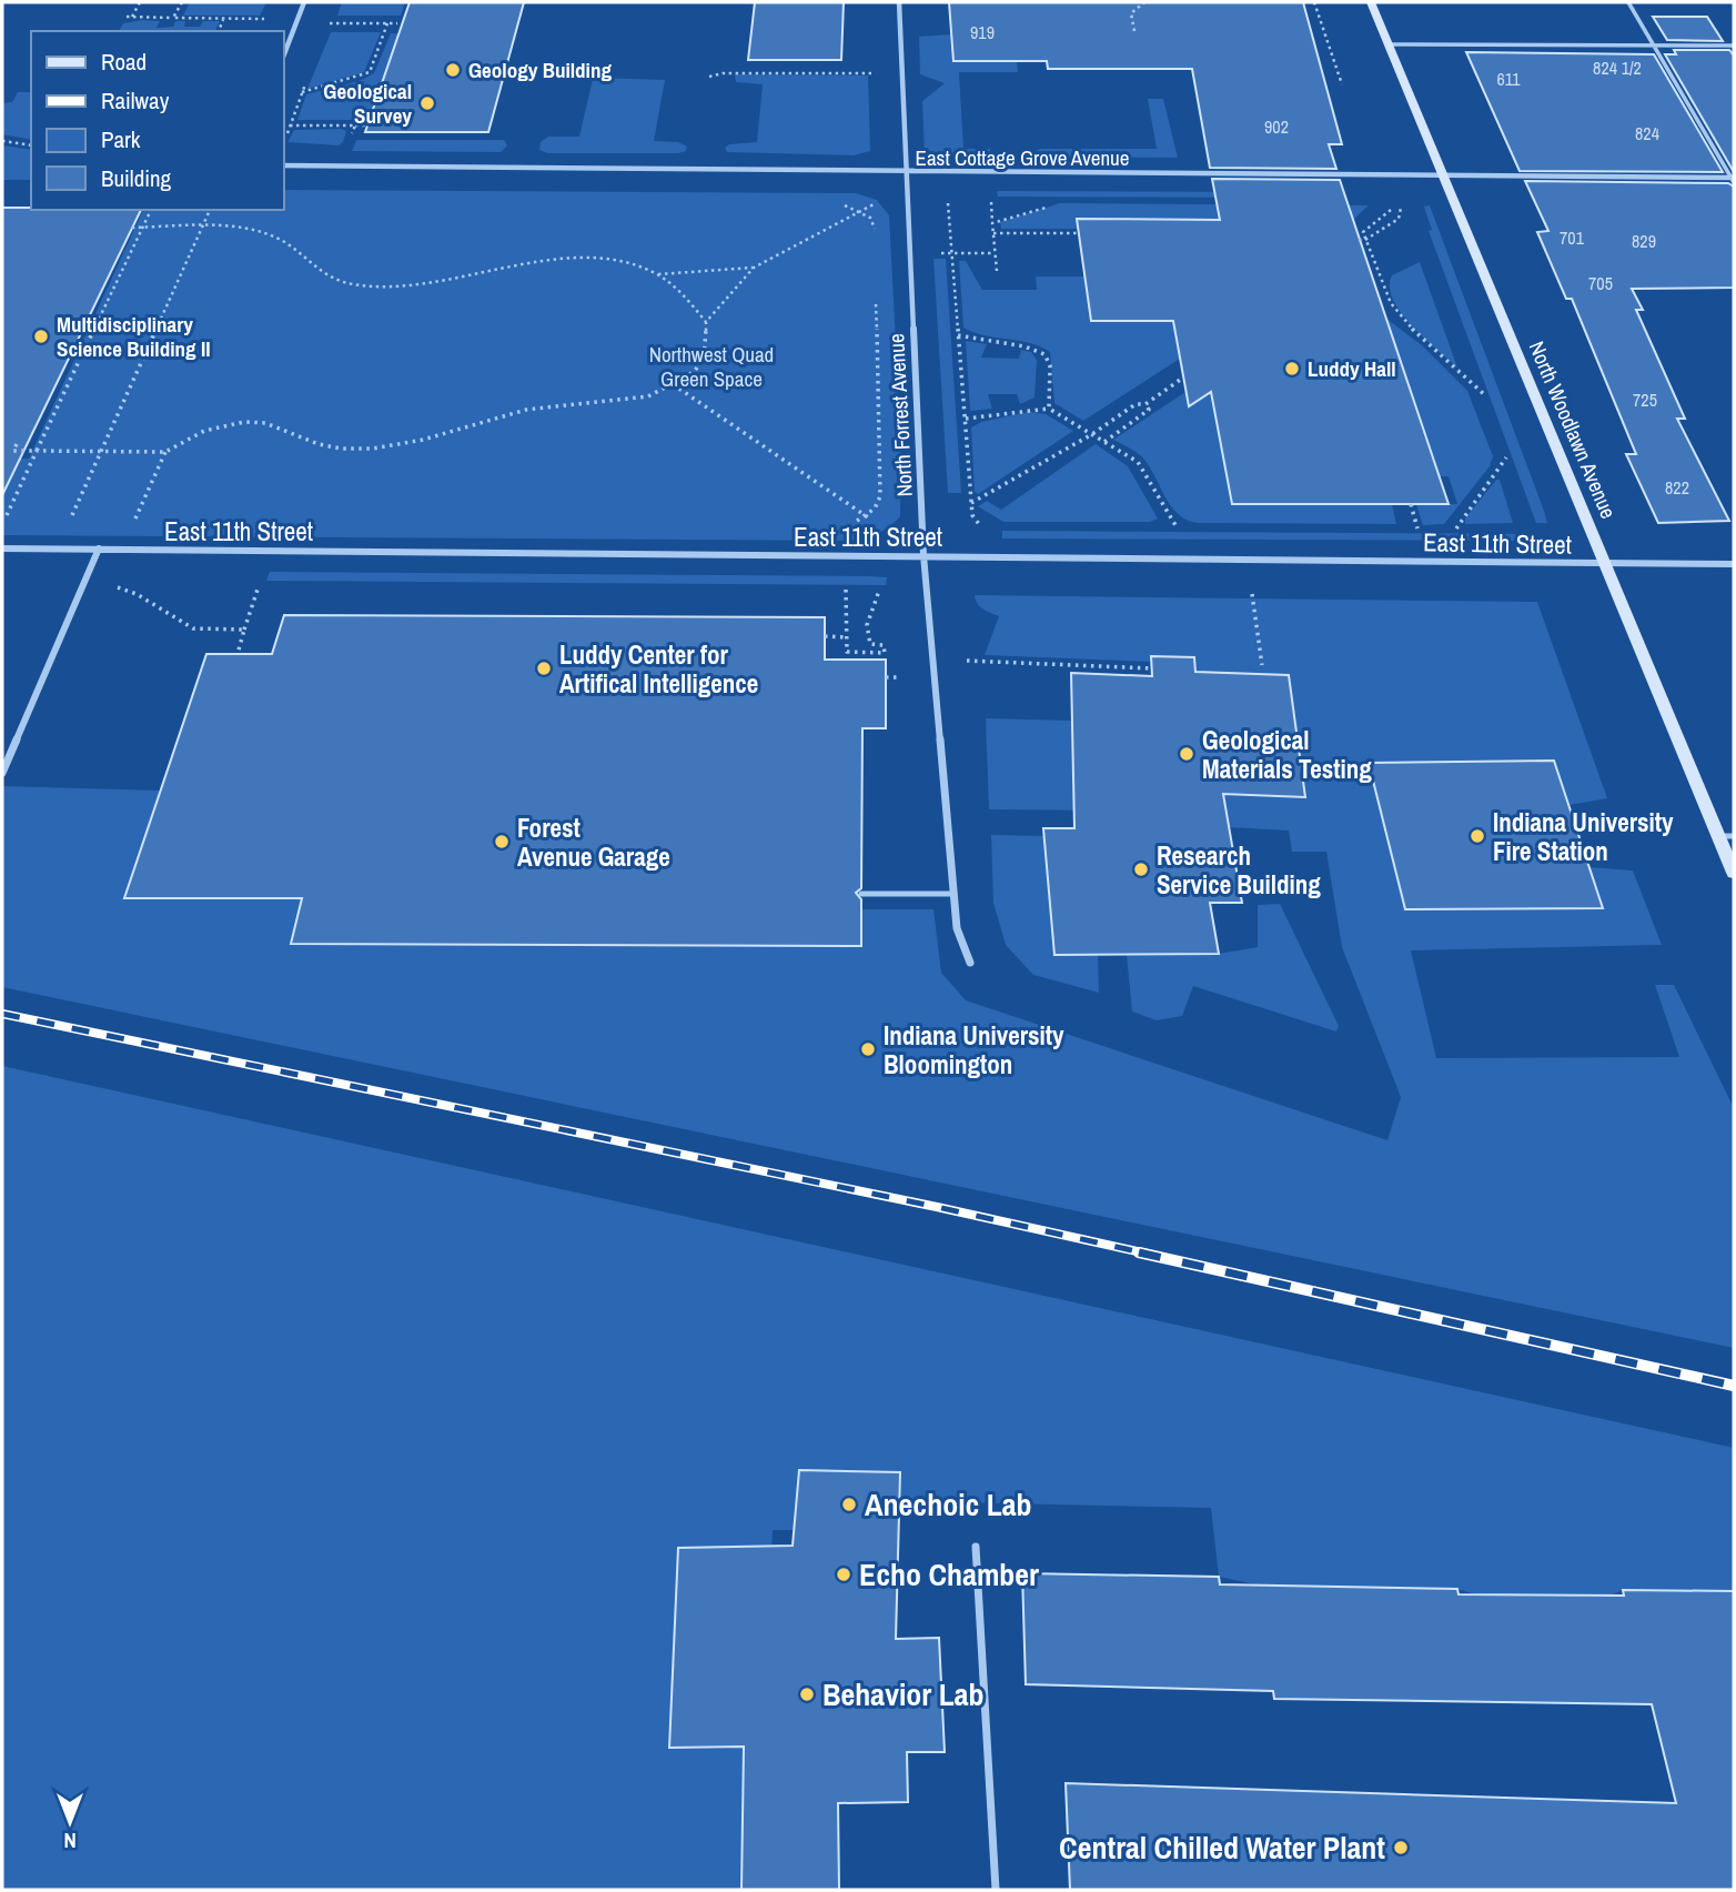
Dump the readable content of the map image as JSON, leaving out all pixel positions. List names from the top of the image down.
{
  "streets": {
    "street": [
      "East Cottage Grove Avenue",
      "North Forrest Avenue",
      "North Woodlawn Avenue",
      "East 11th Street"
    ]
  },
  "crossings": [
    ["East Cottage Grove Avenue", "North Forrest Avenue"],
    ["East Cottage Grove Avenue", "North Woodlawn Avenue"],
    ["North Forrest Avenue", "East 11th Street"],
    ["North Woodlawn Avenue", "East 11th Street"]
  ],
  "parks": ["Northwest Quad Green Space"],
  "places": [
    "Geology Building",
    "Geological Survey",
    "Multidisciplinary Science Building II",
    "Luddy Hall",
    "Luddy Center for Artifical Intelligence",
    "Geological Materials Testing",
    "Indiana University Fire Station",
    "Forest Avenue Garage",
    "Research Service Building",
    "Indiana University Bloomington",
    "Anechoic Lab",
    "Echo Chamber",
    "Behavior Lab",
    "Central Chilled Water Plant"
  ],
  "house_numbers": [
    "919",
    "824 1/2",
    "611",
    "902",
    "824",
    "701",
    "829",
    "705",
    "725",
    "822"
  ],
  "legend": [
    "Road",
    "Railway",
    "Park",
    "Building"
  ],
  "north": "bottom"
}
